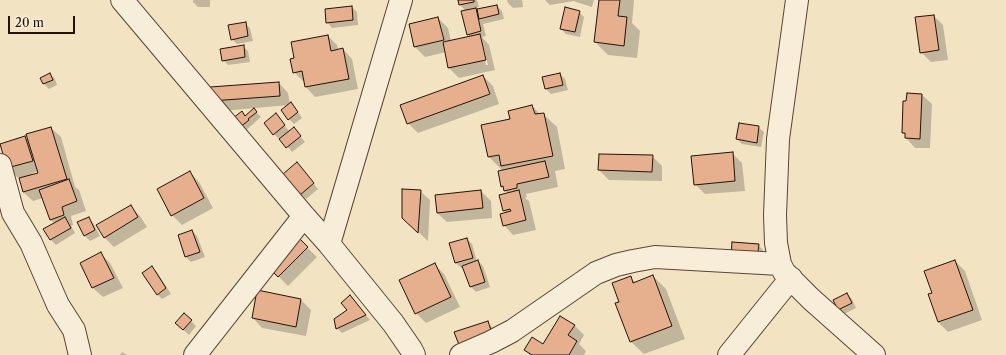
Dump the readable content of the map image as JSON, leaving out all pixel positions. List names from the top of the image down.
{
  "scale_bar": "20 m"
}
